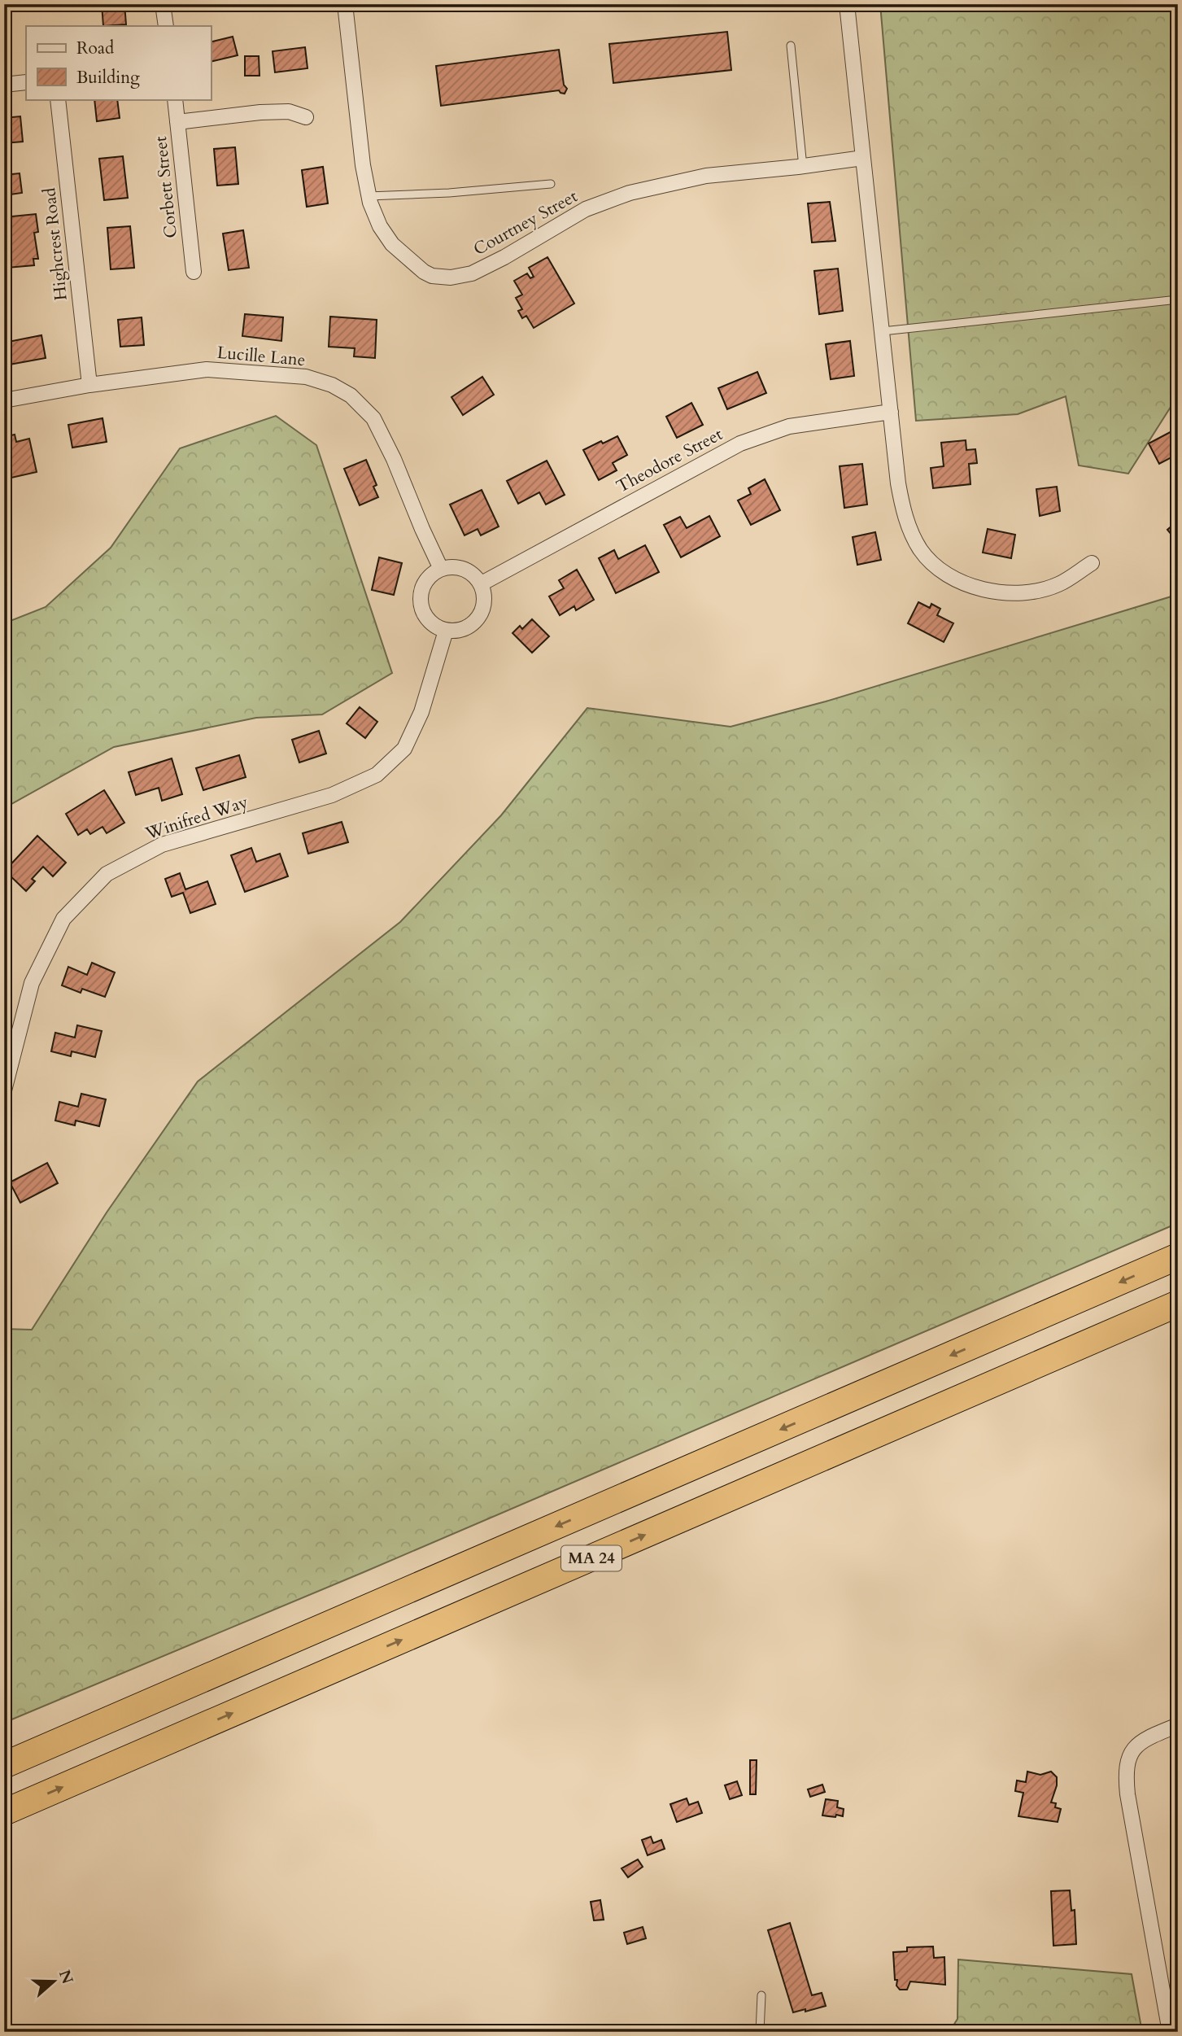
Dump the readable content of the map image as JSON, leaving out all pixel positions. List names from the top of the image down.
{
  "streets": {
    "highway": ["MA 24"],
    "street": [
      "Corbett Street",
      "Courtney Street",
      "Highcrest Road",
      "Lucille Lane",
      "Theodore Street",
      "Winifred Way"
    ]
  },
  "crossings": [
    ["Highcrest Road", "Lucille Lane"],
    ["Lucille Lane", "Theodore Street"],
    ["Lucille Lane", "Winifred Way"],
    ["Theodore Street", "Winifred Way"]
  ],
  "legend": ["Road", "Building"],
  "north": "right"
}
